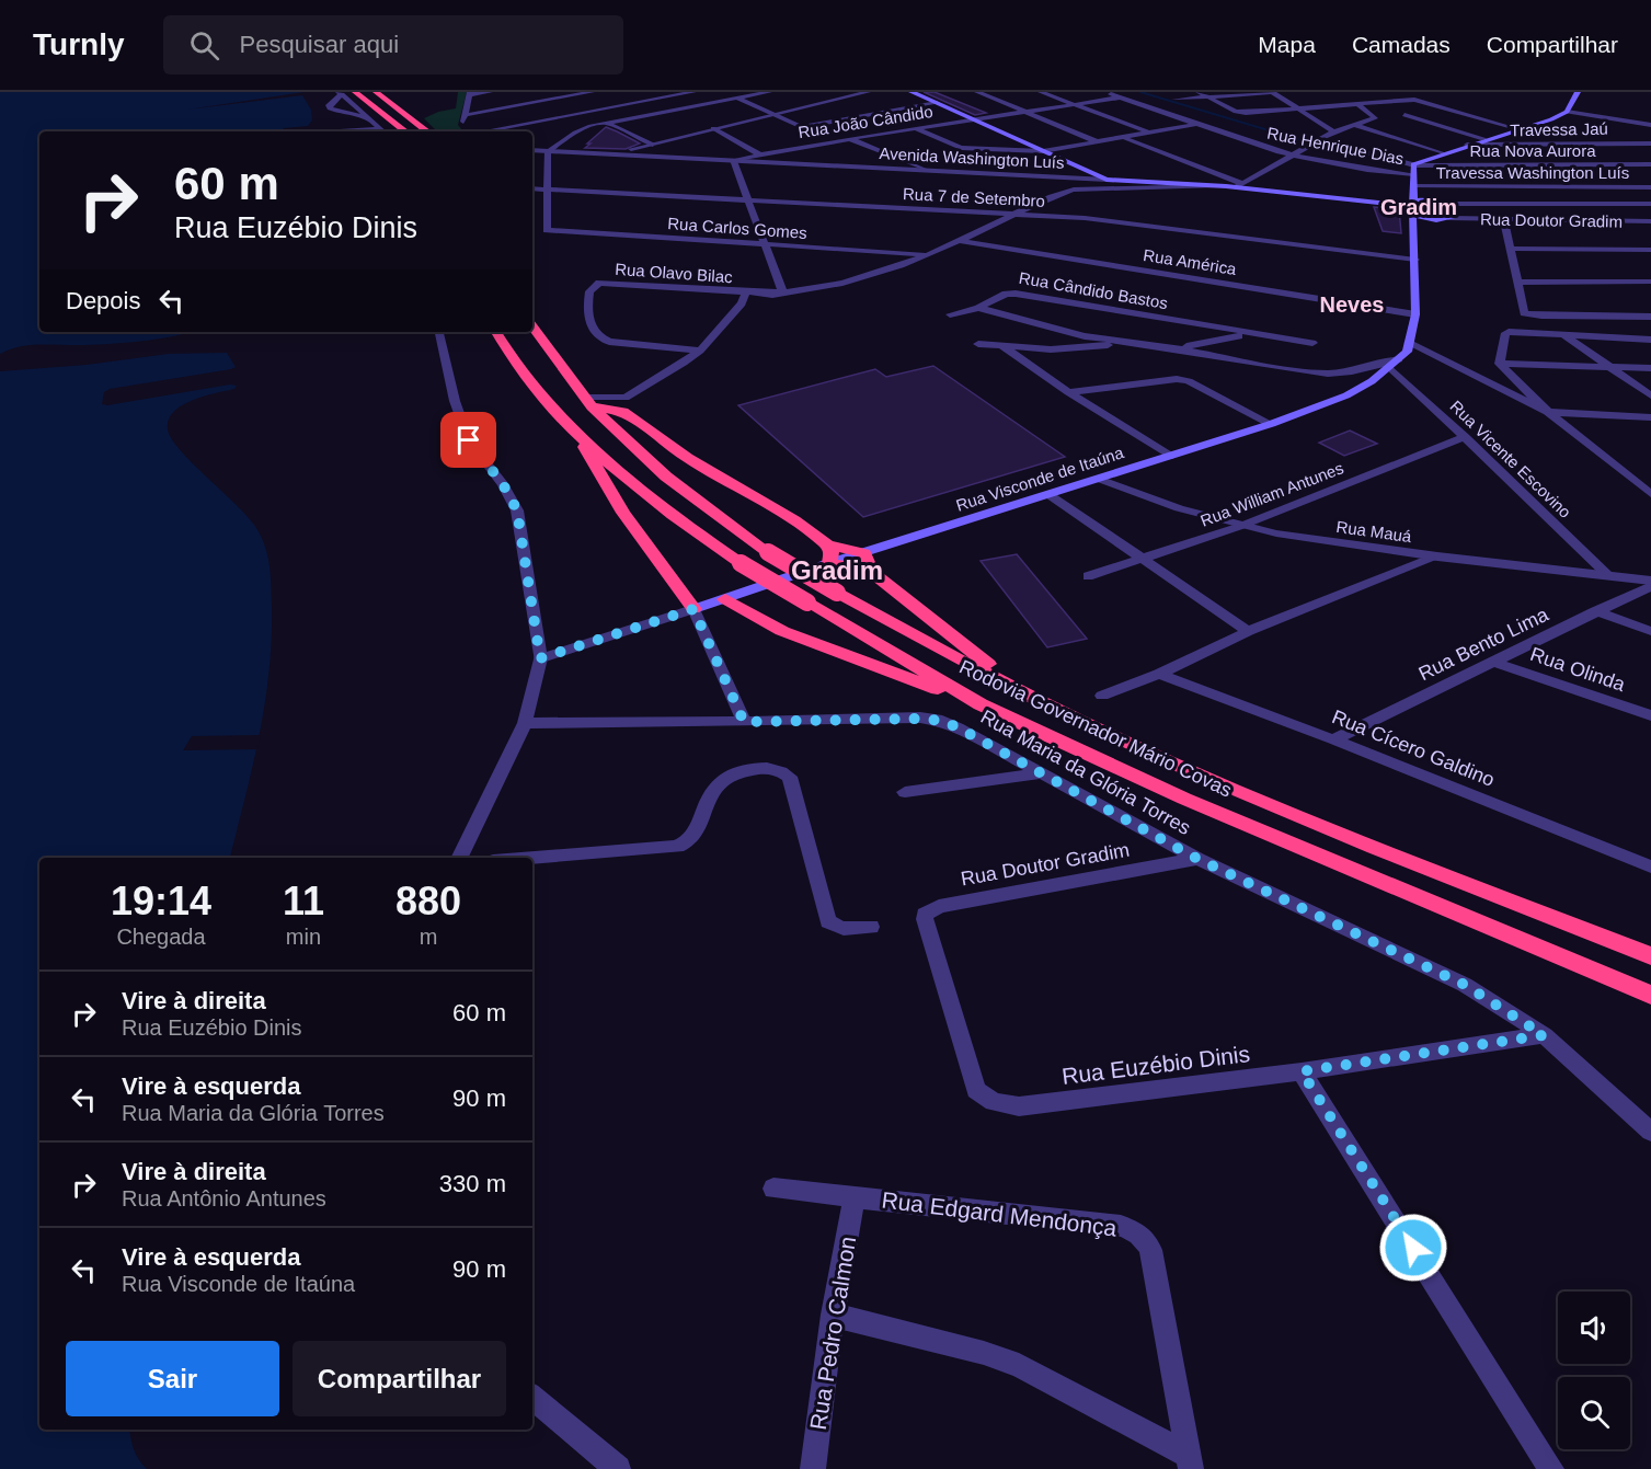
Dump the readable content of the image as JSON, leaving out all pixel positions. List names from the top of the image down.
{
  "streets": {
    "highway": ["Rodovia Governador Mário Covas"],
    "main road": ["Avenida Washington Luís", "Rua Visconde de Itaúna"],
    "street": [
      "Rua João Cândido",
      "Travessa Jaú",
      "Rua Henrique Dias",
      "Rua Nova Aurora",
      "Travessa Washington Luís",
      "Rua 7 de Setembro",
      "Rua Doutor Gradim",
      "Rua Carlos Gomes",
      "Rua América",
      "Rua Olavo Bilac",
      "Rua Cândido Bastos",
      "Rua Vicente Escovino",
      "Rua William Antunes",
      "Rua Mauá",
      "Rua Bento Lima",
      "Rua Olinda",
      "Rua Cícero Galdino",
      "Rua Maria da Glória Torres",
      "Rua Euzébio Dinis",
      "Rua Edgard Mendonça",
      "Rua Pedro Calmon"
    ]
  },
  "crossings": [
    ["Rua João Cândido", "Rua Henrique Dias"],
    ["Rua João Cândido", "Avenida Washington Luís"],
    ["Rua Henrique Dias", "Rua Visconde de Itaúna"],
    ["Rua Nova Aurora", "Rua Visconde de Itaúna"],
    ["Avenida Washington Luís", "Travessa Washington Luís"],
    ["Avenida Washington Luís", "Rua Visconde de Itaúna"],
    ["Travessa Washington Luís", "Rua Visconde de Itaúna"],
    ["Rua 7 de Setembro", "Rua Carlos Gomes"],
    ["Rua 7 de Setembro", "Rua Visconde de Itaúna"],
    ["Rua Doutor Gradim", "Rua Maria da Glória Torres"],
    ["Rua Doutor Gradim", "Rua Euzébio Dinis"],
    ["Rua América", "Rua Visconde de Itaúna"],
    ["Rua Cândido Bastos", "Rua Vicente Escovino"],
    ["Rua Cândido Bastos", "Rua Visconde de Itaúna"],
    ["Rua Vicente Escovino", "Rua Visconde de Itaúna"],
    ["Rua Vicente Escovino", "Rua William Antunes"],
    ["Rua Vicente Escovino", "Rua Mauá"],
    ["Rua Visconde de Itaúna", "Rua Mauá"],
    ["Rua William Antunes", "Rua Mauá"],
    ["Rua Bento Lima", "Rua Olinda"],
    ["Rua Bento Lima", "Rua Cícero Galdino"],
    ["Rua Maria da Glória Torres", "Rua Euzébio Dinis"],
    ["Rua Edgard Mendonça", "Rua Pedro Calmon"]
  ],
  "districts": ["Gradim", "Neves", "Gradim"],
  "page": {
    "header": "Turnly",
    "search": "Pesquisar aqui",
    "nav": ["Mapa", "Camadas", "Compartilhar"],
    "turn": ["60 m", "Rua Euzébio Dinis"],
    "then": "Depois",
    "eta": [
      "19:14",
      "Chegada",
      "11",
      "min",
      "880",
      "m"
    ],
    "list": [
      {
        "name": "Vire à direita",
        "note": "Rua Euzébio Dinis",
        "value": "60 m"
      },
      {
        "name": "Vire à esquerda",
        "note": "Rua Maria da Glória Torres",
        "value": "90 m"
      },
      {
        "name": "Vire à direita",
        "note": "Rua Antônio Antunes",
        "value": "330 m"
      },
      {
        "name": "Vire à esquerda",
        "note": "Rua Visconde de Itaúna",
        "value": "90 m"
      }
    ],
    "buttons": ["Sair", "Compartilhar"]
  }
}
